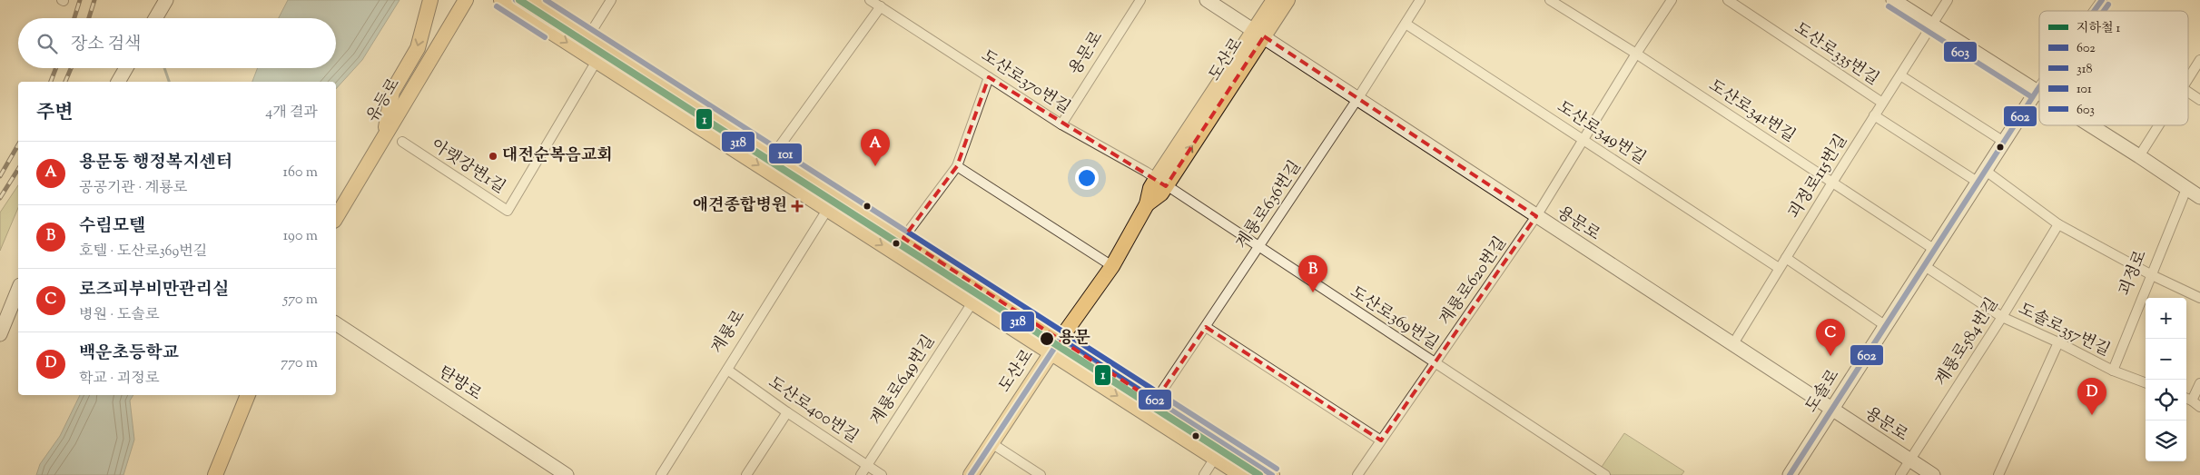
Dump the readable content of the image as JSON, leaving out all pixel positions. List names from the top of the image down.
{
  "streets": {
    "main road": ["도산로", "유등로"],
    "street": [
      "용문로",
      "도산로335번길",
      "도산로370번길",
      "도산로341번길",
      "도산로349번길",
      "아랫강변1길",
      "괴정로115번길",
      "계룡로636번길",
      "괴정로",
      "계룡로620번길",
      "도산로369번길",
      "도솔로357번길",
      "계룡로",
      "계룡로584번길",
      "계룡로649번길",
      "탄방로",
      "도솔로",
      "도산로400번길"
    ]
  },
  "crossings": [
    ["용문로", "도산로"],
    ["용문로", "도산로370번길"],
    ["용문로", "괴정로115번길"],
    ["용문로", "계룡로636번길"],
    ["용문로", "계룡로620번길"],
    ["용문로", "계룡로584번길"],
    ["용문로", "도솔로"],
    ["도산로335번길", "괴정로115번길"],
    ["도산로", "도산로370번길"],
    ["도산로", "도산로369번길"],
    ["도산로370번길", "도산로369번길"],
    ["도산로341번길", "괴정로115번길"],
    ["도산로341번길", "계룡로620번길"],
    ["도산로341번길", "도솔로"],
    ["도산로349번길", "괴정로115번길"],
    ["도산로349번길", "계룡로636번길"],
    ["도산로349번길", "계룡로620번길"],
    ["계룡로636번길", "도산로369번길"],
    ["괴정로", "도솔로357번길"],
    ["계룡로620번길", "도산로369번길"],
    ["도솔로357번길", "계룡로584번길"],
    ["도솔로357번길", "도솔로"],
    ["계룡로", "도산로400번길"],
    ["계룡로649번길", "도산로400번길"]
  ],
  "places": {
    "other": ["대전순복음교회", "용문"],
    "health": ["애견종합병원"]
  },
  "lines": [
    "metro line 1",
    "transit line 602",
    "transit line 101",
    "transit line 603",
    "transit line 318"
  ],
  "legend": [
    "지하철 1",
    "602",
    "318",
    "101",
    "603"
  ],
  "page": {
    "search": "장소 검색",
    "heading": ["주변", "4개 결과"],
    "pins": [
      "A",
      "B",
      "C",
      "D"
    ],
    "list": [
      {
        "mark": "A",
        "name": "용문동 행정복지센터",
        "note": "공공기관 · 계룡로",
        "value": "160 m"
      },
      {
        "mark": "B",
        "name": "수림모텔",
        "note": "호텔 · 도산로369번길",
        "value": "190 m"
      },
      {
        "mark": "C",
        "name": "로즈피부비만관리실",
        "note": "병원 · 도솔로",
        "value": "570 m"
      },
      {
        "mark": "D",
        "name": "백운초등학교",
        "note": "학교 · 괴정로",
        "value": "770 m"
      }
    ],
    "map_buttons": ["+", "−"]
  }
}
